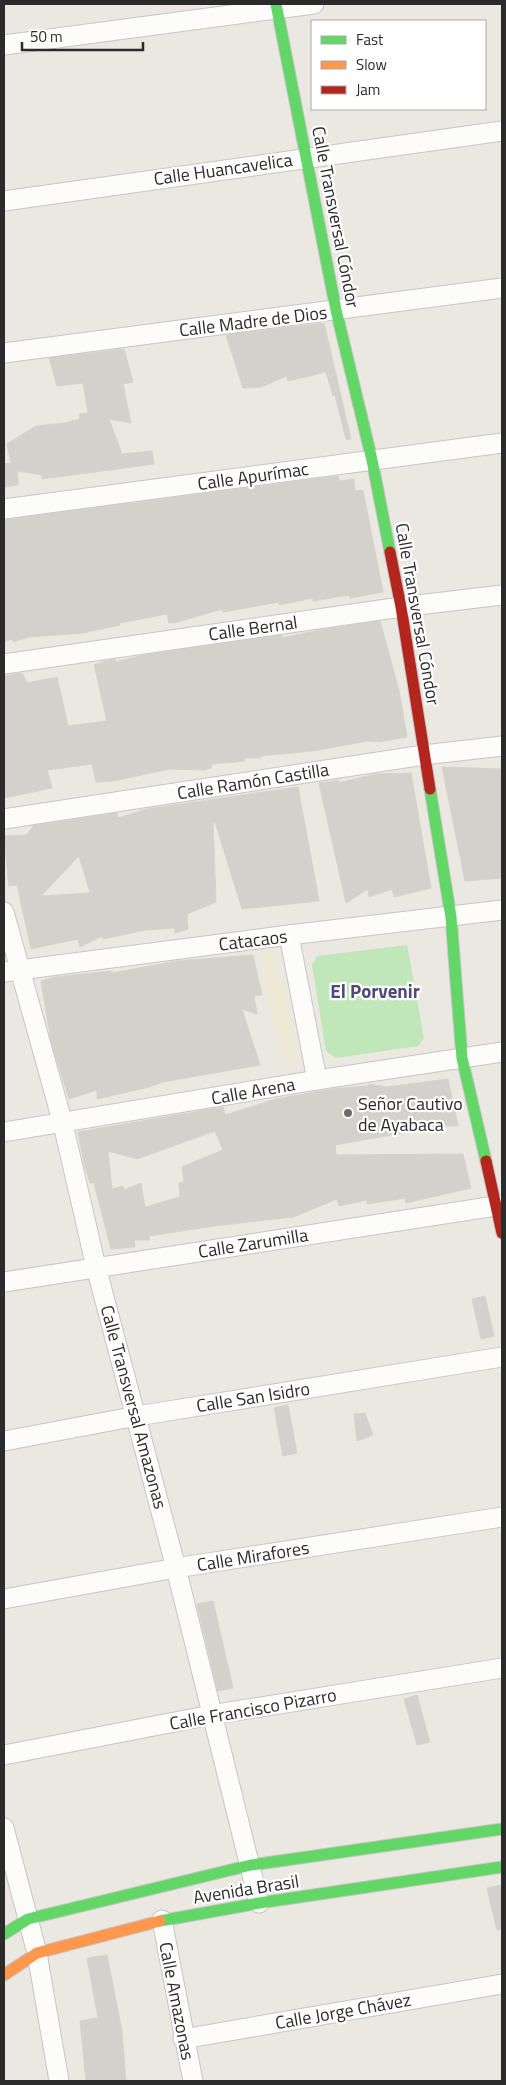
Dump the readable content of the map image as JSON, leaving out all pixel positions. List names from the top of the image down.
{
  "streets": {
    "street": [
      "Calle Huancavelica",
      "Calle Transversal Cóndor",
      "Calle Madre de Dios",
      "Calle Apurímac",
      "Calle Bernal",
      "Calle Ramón Castilla",
      "Catacaos",
      "Calle Arena",
      "Calle Zarumilla",
      "Calle San Isidro",
      "Calle Transversal Amazonas",
      "Calle Mirafores",
      "Calle Francisco Pizarro",
      "Avenida Brasil",
      "Calle Amazonas",
      "Calle Jorge Chávez"
    ]
  },
  "crossings": [
    ["Calle Huancavelica", "Calle Transversal Cóndor"],
    ["Calle Transversal Cóndor", "Calle Madre de Dios"],
    ["Calle Transversal Cóndor", "Calle Apurímac"],
    ["Calle Transversal Cóndor", "Calle Bernal"],
    ["Calle Transversal Cóndor", "Calle Ramón Castilla"],
    ["Calle Transversal Cóndor", "Catacaos"],
    ["Calle Transversal Cóndor", "Calle Arena"],
    ["Calle Transversal Cóndor", "Calle Zarumilla"],
    ["Catacaos", "Calle Transversal Amazonas"],
    ["Calle Arena", "Calle Transversal Amazonas"],
    ["Calle Zarumilla", "Calle Transversal Amazonas"],
    ["Calle San Isidro", "Calle Transversal Amazonas"],
    ["Calle Transversal Amazonas", "Calle Mirafores"],
    ["Calle Transversal Amazonas", "Calle Francisco Pizarro"],
    ["Calle Transversal Amazonas", "Avenida Brasil"],
    ["Avenida Brasil", "Calle Amazonas"],
    ["Calle Amazonas", "Calle Jorge Chávez"]
  ],
  "districts": ["El Porvenir"],
  "places": ["Señor Cautivo de Ayabaca"],
  "legend": ["Fast", "Slow", "Jam"],
  "scale_bar": "50 m"
}
